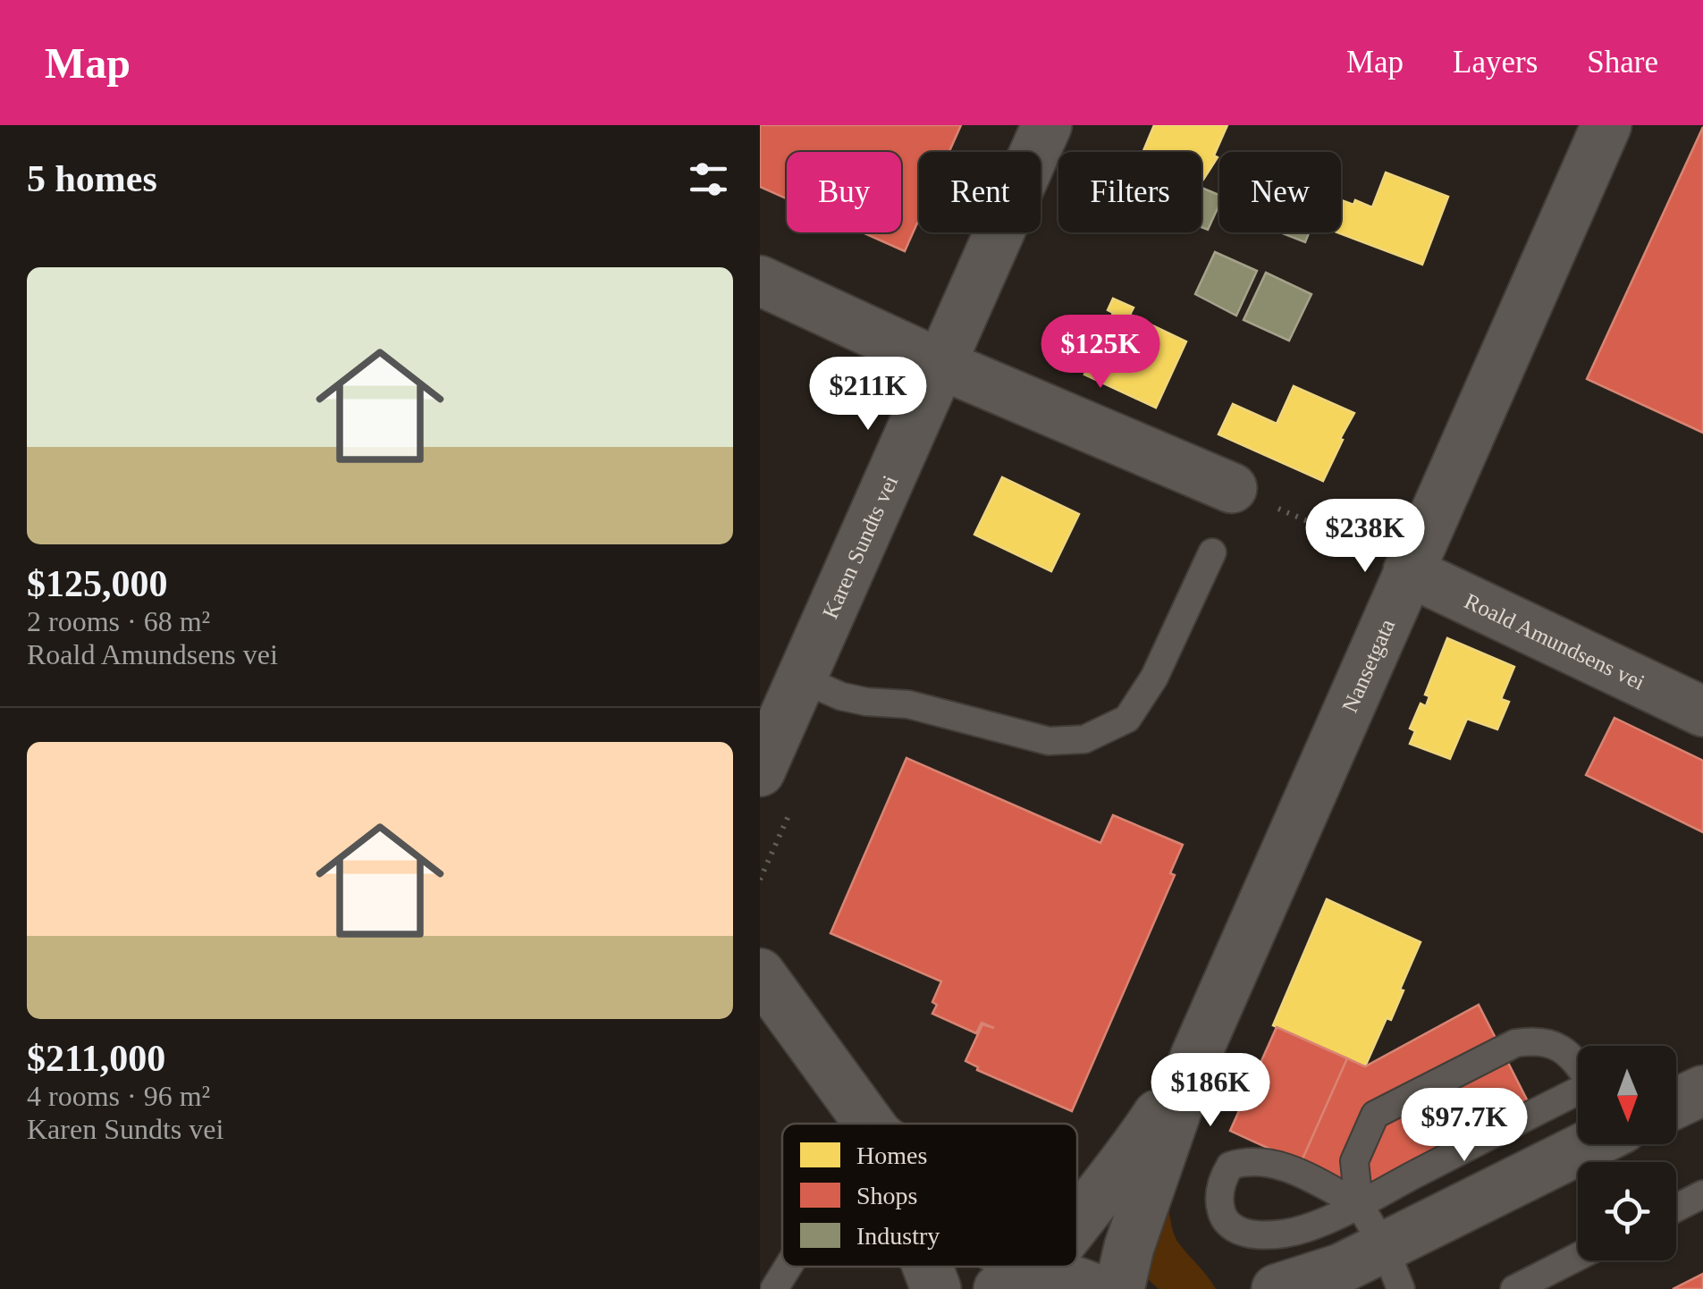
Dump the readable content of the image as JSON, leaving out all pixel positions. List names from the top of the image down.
{
  "streets": {
    "street": ["Karen Sundts vei", "Roald Amundsens vei", "Nansetgata"]
  },
  "crossings": [
    ["Roald Amundsens vei", "Nansetgata"]
  ],
  "legend": ["Homes", "Shops", "Industry"],
  "north": "bottom",
  "page": {
    "header": "Map",
    "nav": ["Map", "Layers", "Share"],
    "heading": "5 homes",
    "chip": [
      "Buy",
      "Rent",
      "Filters",
      "New"
    ],
    "list": [
      {
        "name": "$125,000",
        "note": "2 rooms · 68 m² · Roald Amundsens vei"
      },
      {
        "name": "$211,000",
        "note": "4 rooms · 96 m² · Karen Sundts vei"
      }
    ],
    "price": [
      "$125K",
      "$211K",
      "$238K",
      "$186K",
      "$97.7K"
    ]
  }
}
